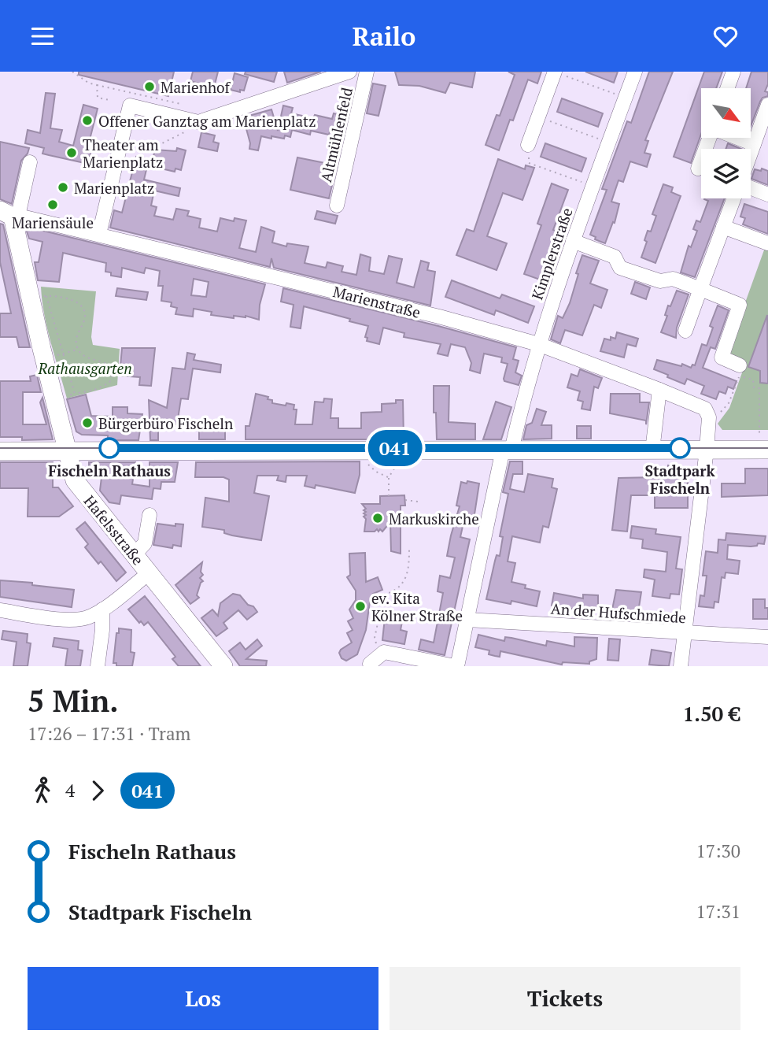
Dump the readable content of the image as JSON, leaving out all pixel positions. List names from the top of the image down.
{
  "streets": {
    "main road": ["Hafelsstraße"],
    "street": [
      "Altmühlenfeld",
      "Kimplerstraße",
      "Marienstraße",
      "An der Hufschmiede"
    ]
  },
  "crossings": [
    ["Kimplerstraße", "Marienstraße"],
    ["Kimplerstraße", "An der Hufschmiede"],
    ["Marienstraße", "Hafelsstraße"]
  ],
  "parks": ["Rathausgarten"],
  "places": [
    "Marienhof",
    "Offener Ganztag am Marienplatz",
    "Theater am Marienplatz",
    "Marienplatz",
    "Mariensäule",
    "Bürgerbüro Fischeln",
    "Fischeln Rathaus",
    "Stadtpark Fischeln",
    "Markuskirche",
    "ev. Kita Kölner Straße"
  ],
  "lines": ["tram line 041"],
  "north": "bottom right",
  "page": {
    "header": "Railo",
    "on_map": "041",
    "heading": ["5 Min.", "17:26 – 17:31 · Tram", "1.50 €"],
    "legs": ["4", "041"],
    "list": [
      {
        "name": "Fischeln Rathaus",
        "value": "17:30"
      },
      {
        "name": "Stadtpark Fischeln",
        "value": "17:31"
      }
    ],
    "buttons": ["Los", "Tickets"]
  }
}
